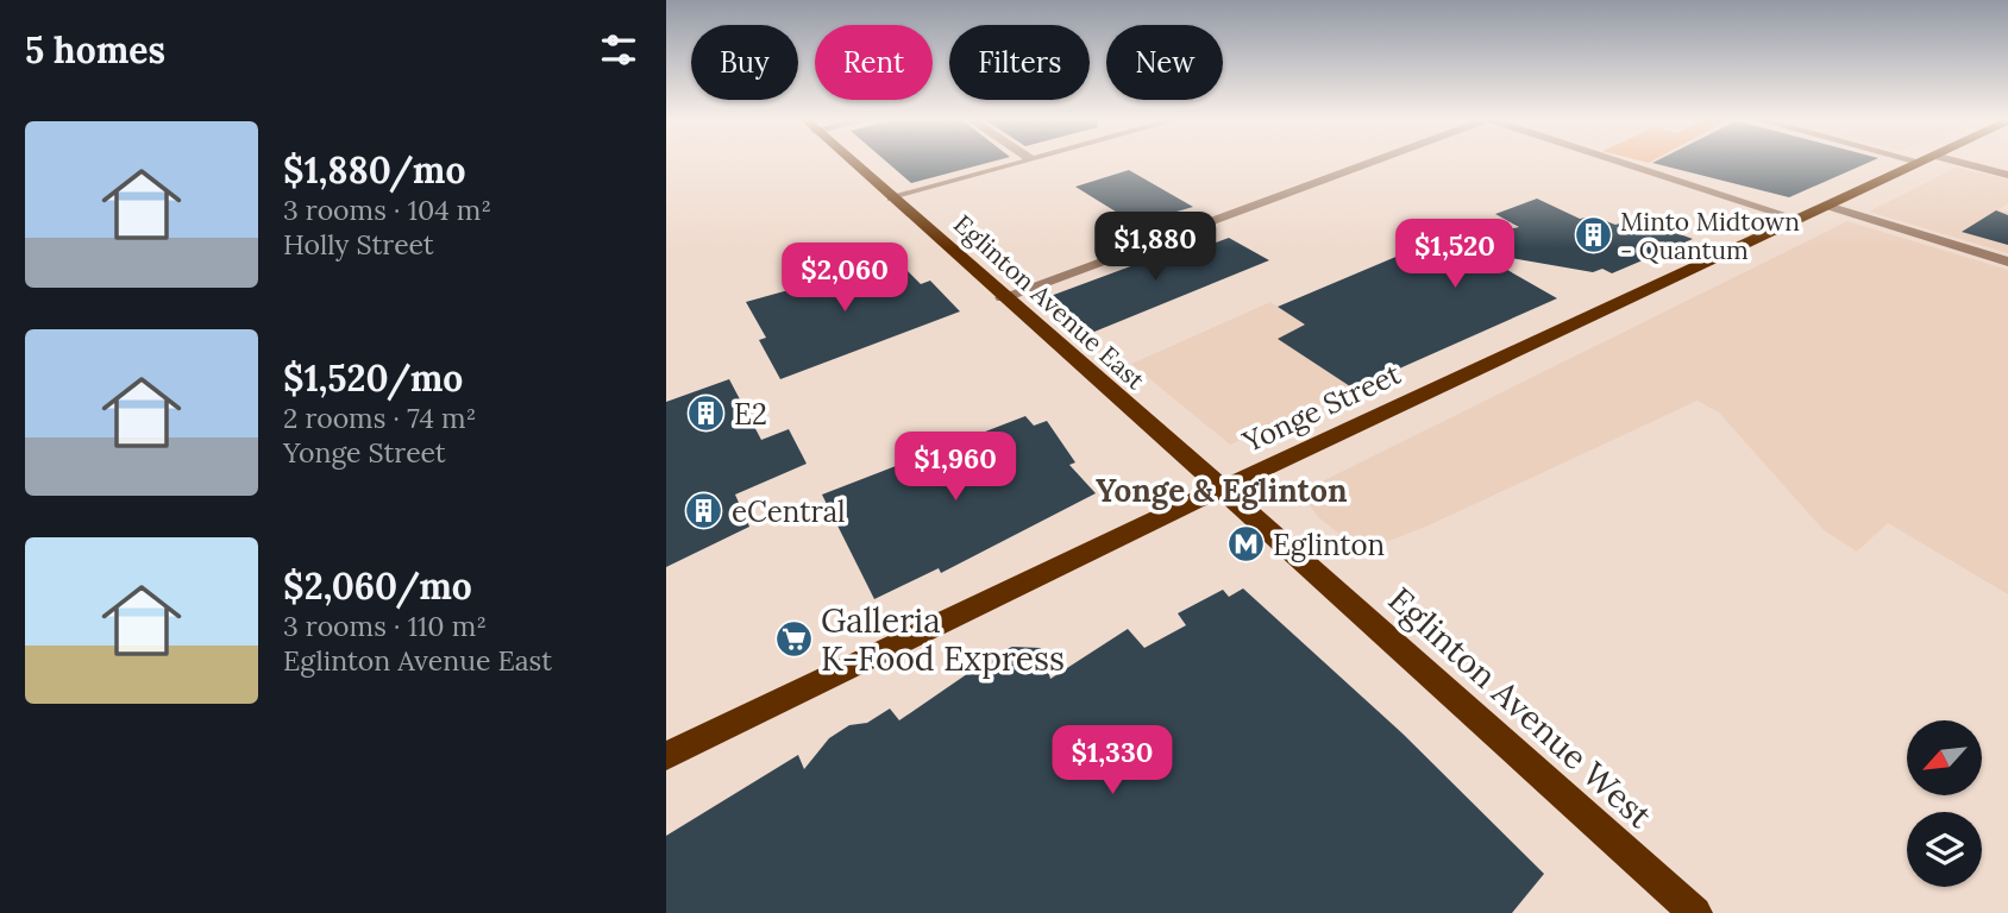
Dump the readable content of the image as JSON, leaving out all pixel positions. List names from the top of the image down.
{
  "streets": {
    "main road": ["Eglinton Avenue East", "Yonge Street", "Eglinton Avenue West"]
  },
  "crossings": [
    ["Eglinton Avenue East", "Yonge Street"],
    ["Eglinton Avenue East", "Eglinton Avenue West"],
    ["Yonge Street", "Eglinton Avenue West"]
  ],
  "districts": ["Yonge & Eglinton"],
  "places": {
    "building": ["Minto Midtown - Quantum", "E2", "eCentral"],
    "metro station": ["Eglinton"],
    "supermarket": ["Galleria K-Food Express"]
  },
  "north": "bottom left",
  "page": {
    "heading": "5 homes",
    "chip": [
      "Buy",
      "Rent",
      "Filters",
      "New"
    ],
    "list": [
      {
        "name": "$1,880/mo",
        "note": "3 rooms · 104 m² · Holly Street"
      },
      {
        "name": "$1,520/mo",
        "note": "2 rooms · 74 m² · Yonge Street"
      },
      {
        "name": "$2,060/mo",
        "note": "3 rooms · 110 m² · Eglinton Avenue East"
      }
    ],
    "price": [
      "$1,880",
      "$1,520",
      "$2,060",
      "$1,960",
      "$1,330"
    ]
  }
}
